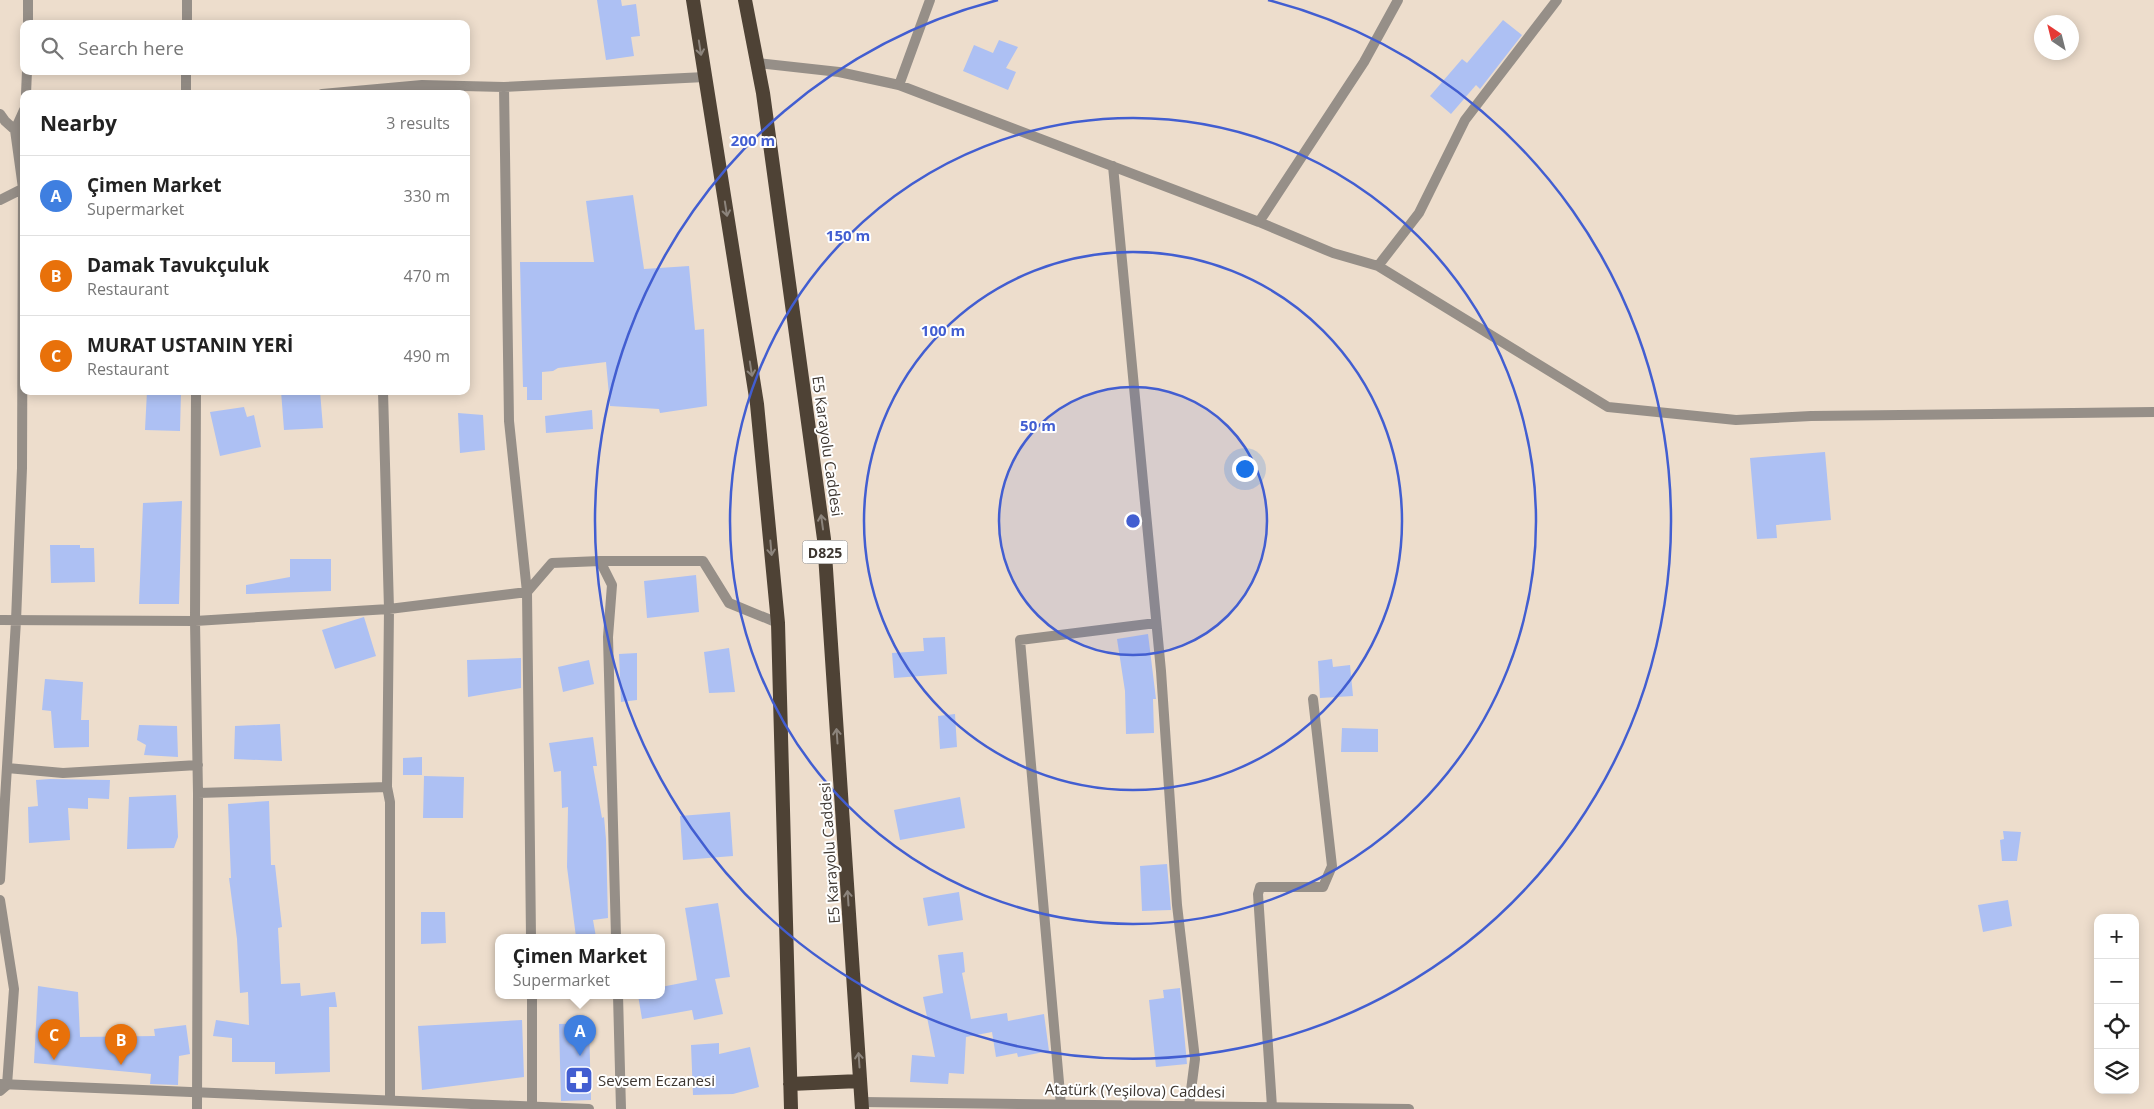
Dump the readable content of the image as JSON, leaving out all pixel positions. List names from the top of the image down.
{
  "streets": {
    "highway": ["E5 Karayolu Caddesi", "D825"],
    "street": ["Atatürk (Yeşilova) Caddesi"]
  },
  "crossings": [
    ["E5 Karayolu Caddesi", "Atatürk (Yeşilova) Caddesi"]
  ],
  "places": {
    "pharmacy": ["Sevsem Eczanesi"]
  },
  "north": "top left",
  "page": {
    "search": "Search here",
    "heading": ["Nearby", "3 results"],
    "list": [
      {
        "mark": "A",
        "name": "Çimen Market",
        "note": "Supermarket",
        "value": "330 m"
      },
      {
        "mark": "B",
        "name": "Damak Tavukçuluk",
        "note": "Restaurant",
        "value": "470 m"
      },
      {
        "mark": "C",
        "name": "MURAT USTANIN YERİ",
        "note": "Restaurant",
        "value": "490 m"
      }
    ],
    "map_buttons": ["+", "−"],
    "popup": ["Çimen Market", "Supermarket"],
    "pins": ["A", "C", "B"]
  },
  "rings": [
    "200 m",
    "150 m",
    "100 m",
    "50 m"
  ]
}
